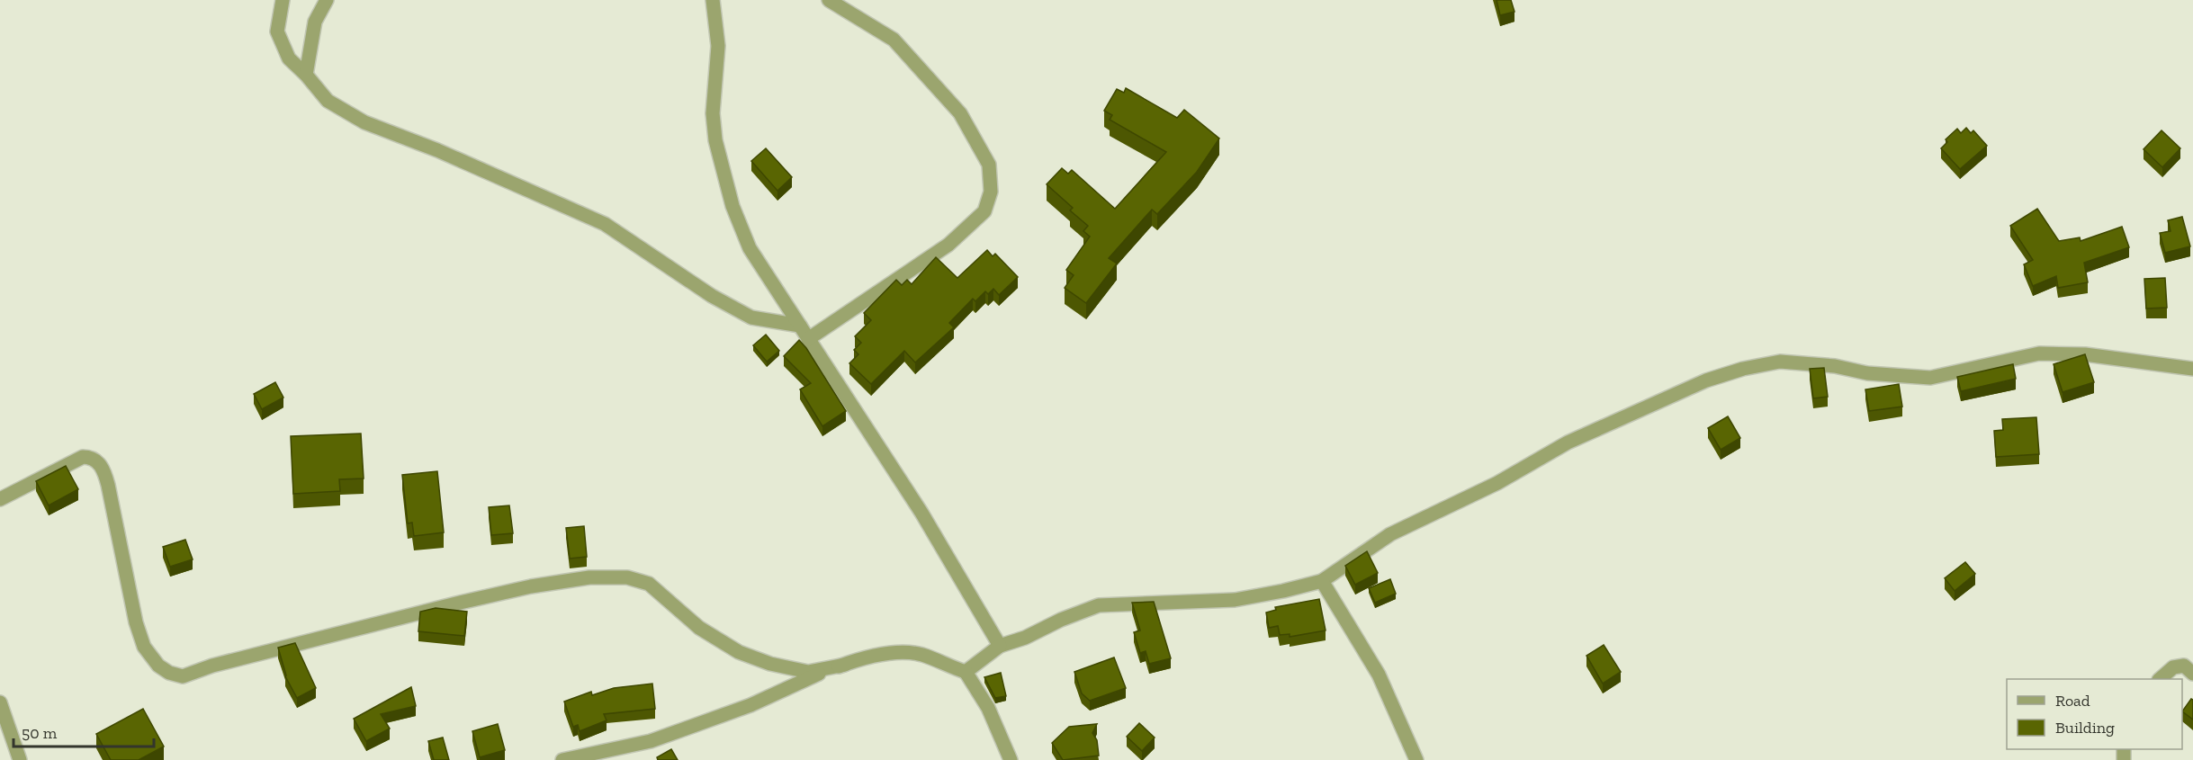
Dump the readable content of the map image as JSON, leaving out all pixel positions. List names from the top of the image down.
{
  "legend": ["Road", "Building"],
  "scale_bar": "50 m"
}
